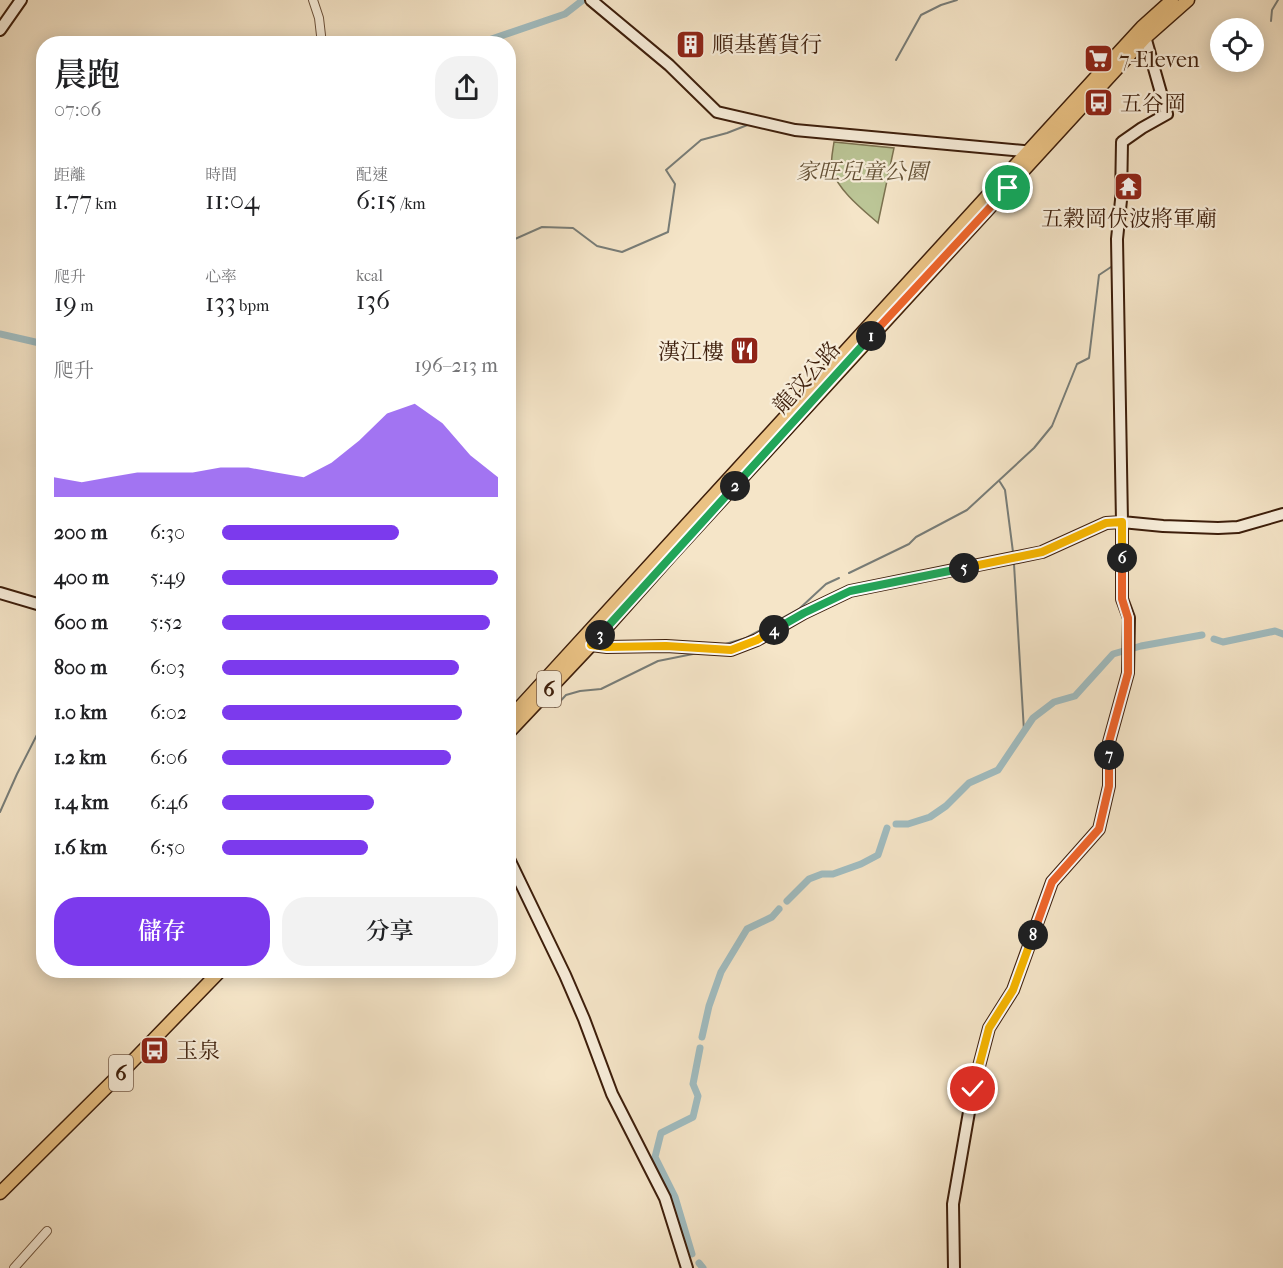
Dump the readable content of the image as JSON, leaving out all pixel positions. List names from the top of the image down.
{
  "streets": {
    "main road": ["龍汶公路", "6"]
  },
  "parks": ["家旺兒童公園"],
  "places": {
    "building": ["順基舊貨行"],
    "supermarket": ["7-Eleven"],
    "bus stop": ["五谷岡", "玉泉"],
    "temple": ["五穀岡伏波將軍廟"],
    "restaurant": ["漢江樓"]
  },
  "page": {
    "heading": ["晨跑", "07:06"],
    "stats": [
      ["距離", "1.77 km"],
      ["時間", "11:04"],
      ["配速", "6:15 /km"],
      ["爬升", "19 m"],
      ["心率", "133 bpm"],
      ["kcal", "136"]
    ],
    "pins": [
      "1",
      "2",
      "6",
      "5",
      "4",
      "3",
      "7",
      "8"
    ],
    "chart": ["爬升", "196–213 m"],
    "list": [
      {
        "name": "200 m",
        "note": "6:30"
      },
      {
        "name": "400 m",
        "note": "5:49"
      },
      {
        "name": "600 m",
        "note": "5:52"
      },
      {
        "name": "800 m",
        "note": "6:03"
      },
      {
        "name": "1.0 km",
        "note": "6:02"
      },
      {
        "name": "1.2 km",
        "note": "6:06"
      },
      {
        "name": "1.4 km",
        "note": "6:46"
      },
      {
        "name": "1.6 km",
        "note": "6:50"
      }
    ],
    "buttons": ["儲存", "分享"]
  }
}
